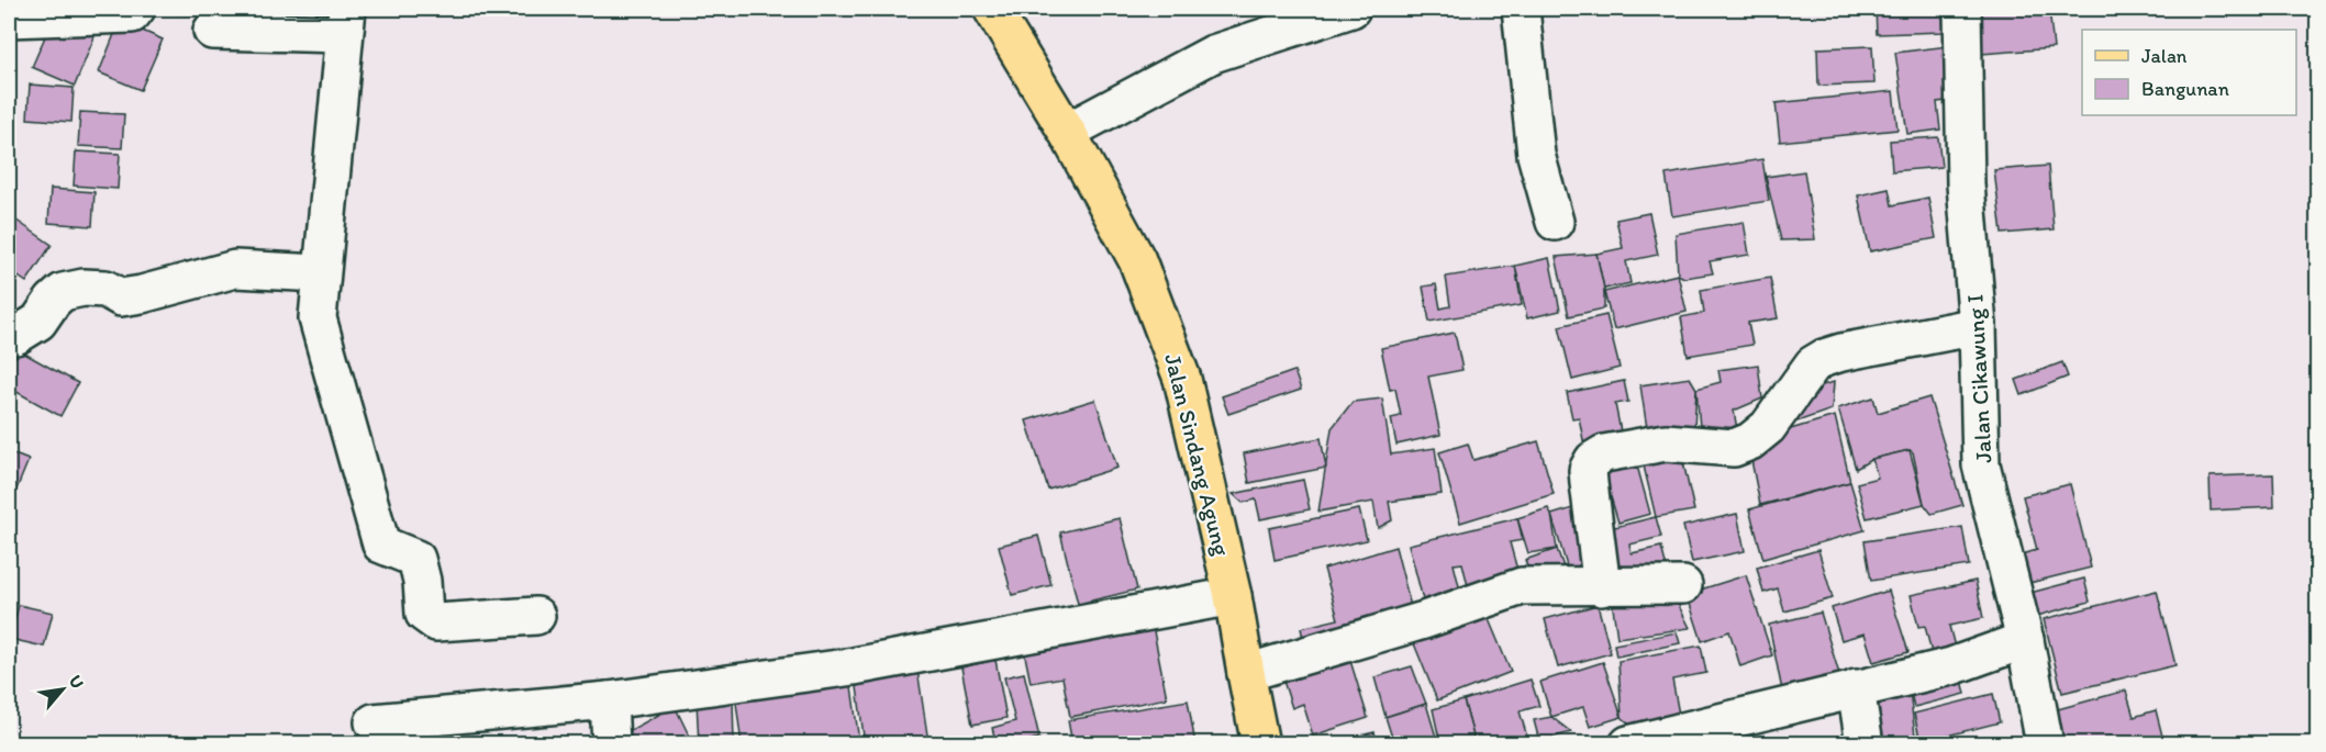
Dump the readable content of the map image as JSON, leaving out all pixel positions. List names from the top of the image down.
{
  "streets": {
    "main road": ["Jalan Sindang Agung"],
    "street": ["Jalan Cikawung I"]
  },
  "legend": ["Jalan", "Bangunan"],
  "north": "top right"
}
